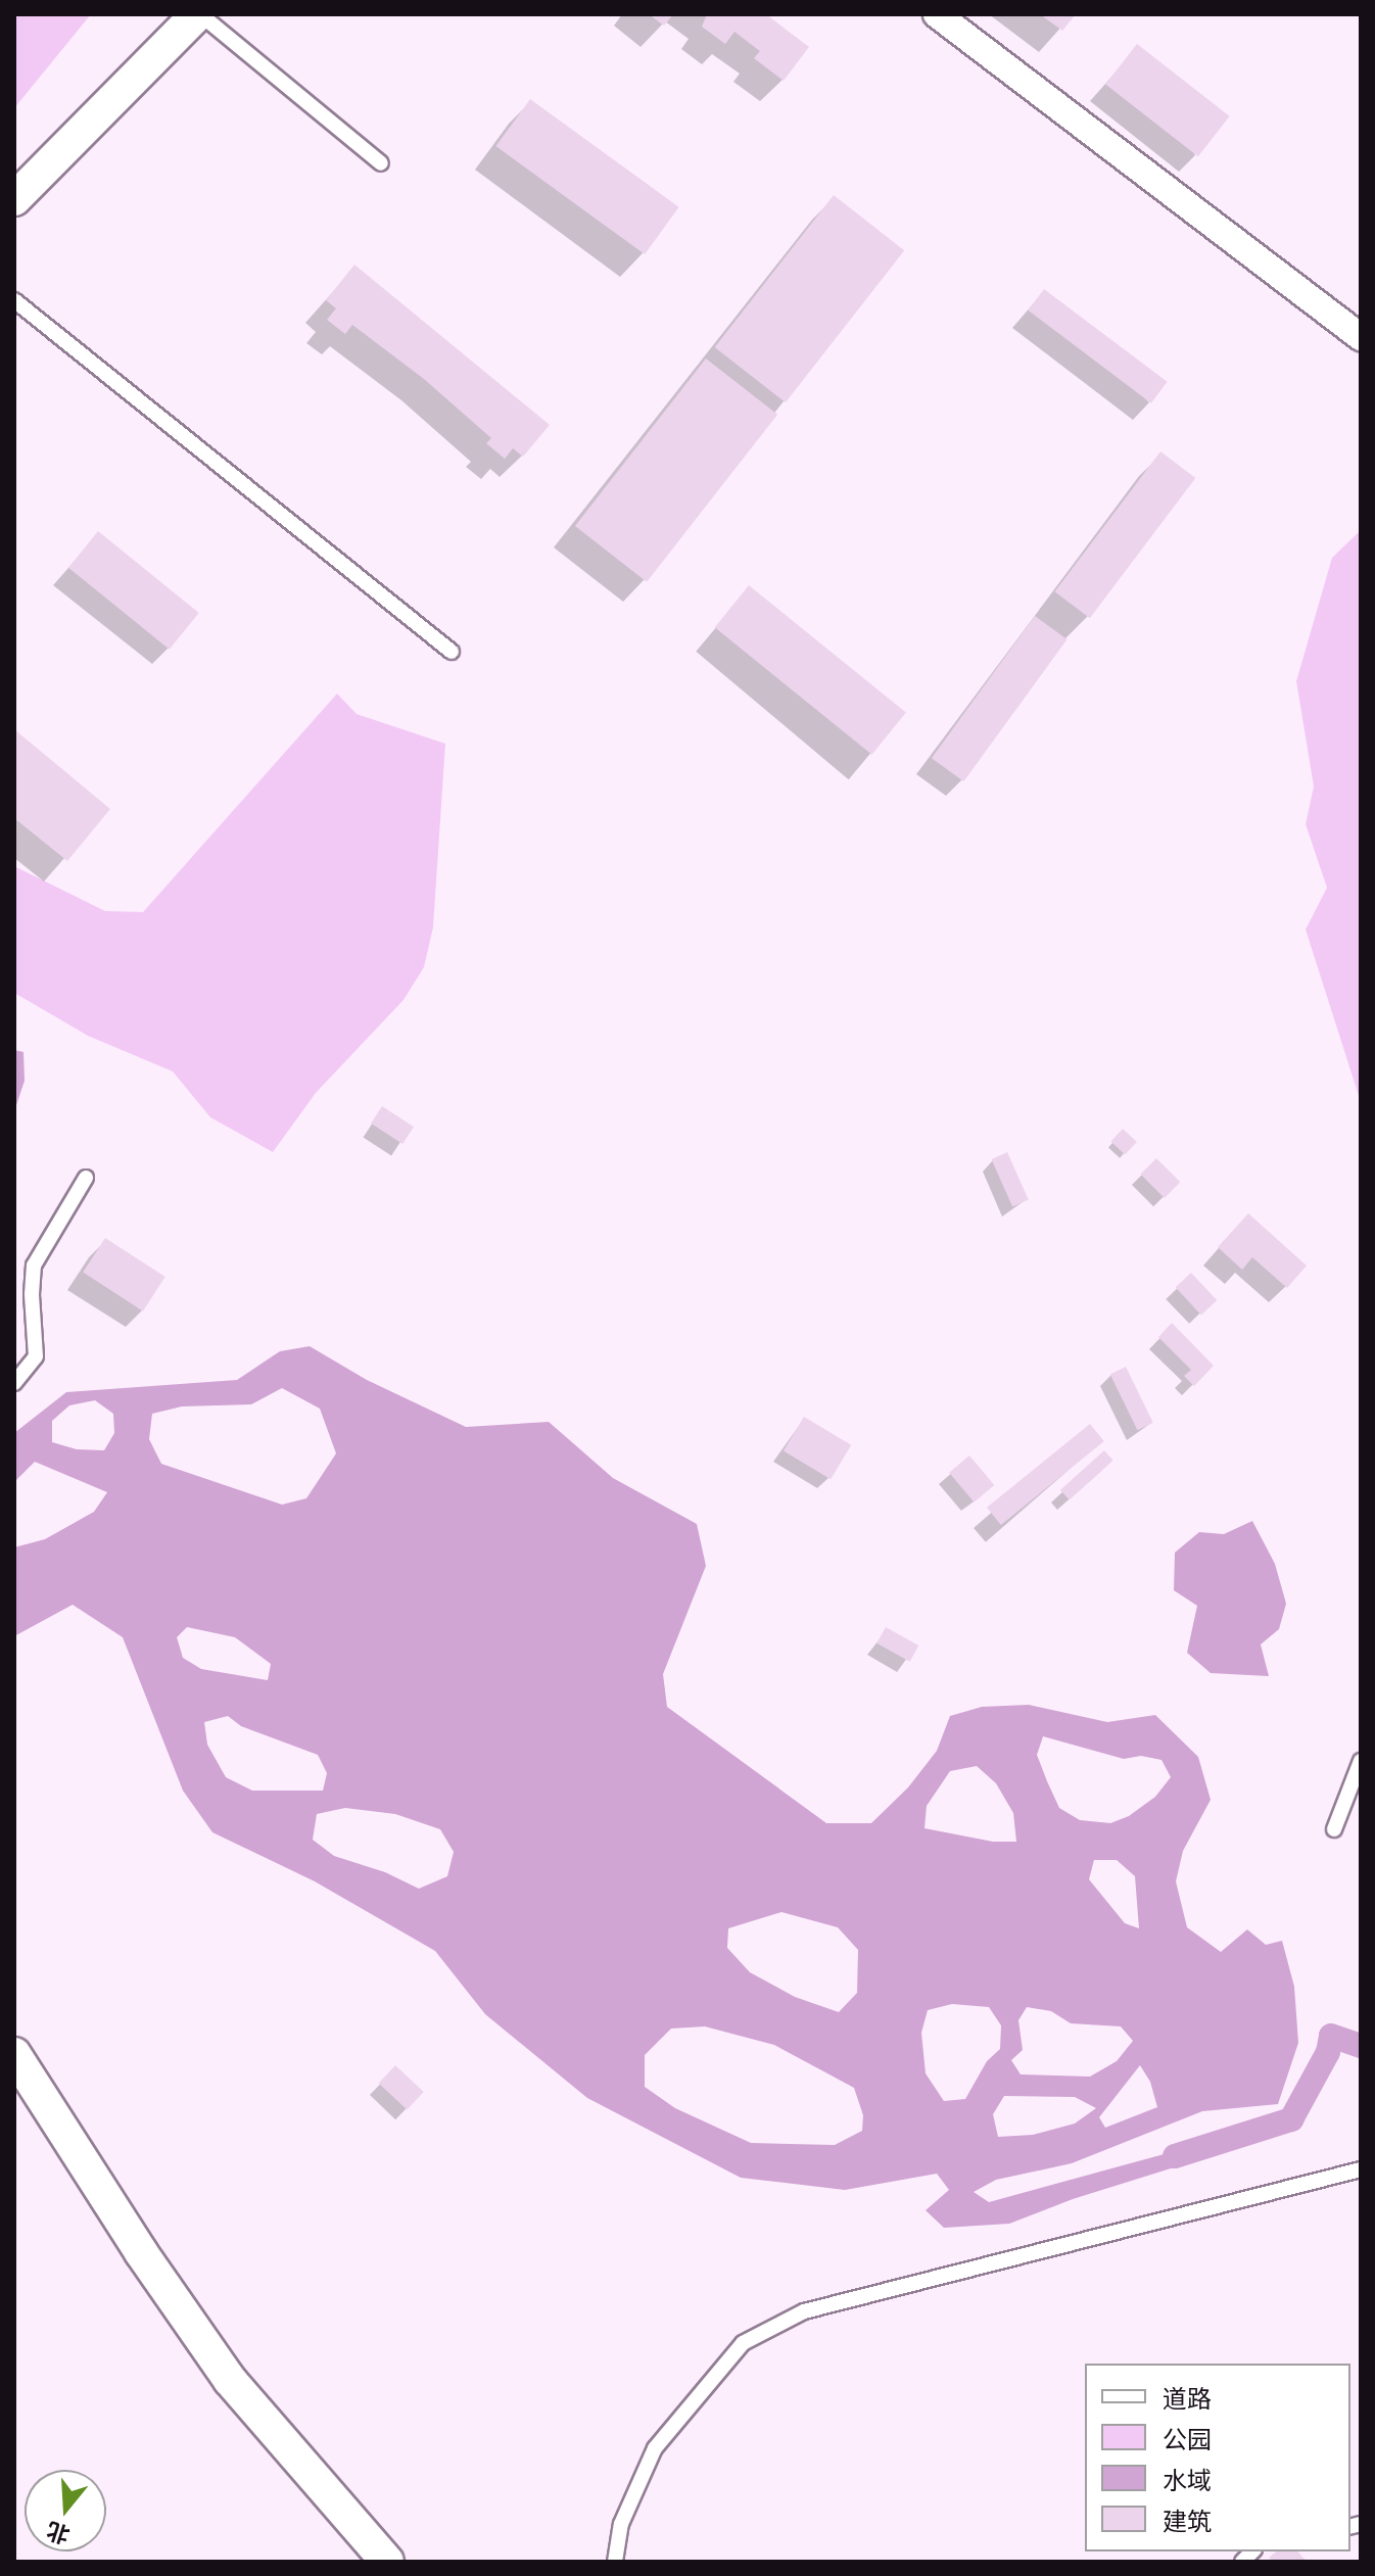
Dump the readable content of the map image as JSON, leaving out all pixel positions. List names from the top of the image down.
{
  "legend": [
    "道路",
    "公园",
    "水域",
    "建筑"
  ],
  "north": "bottom"
}
